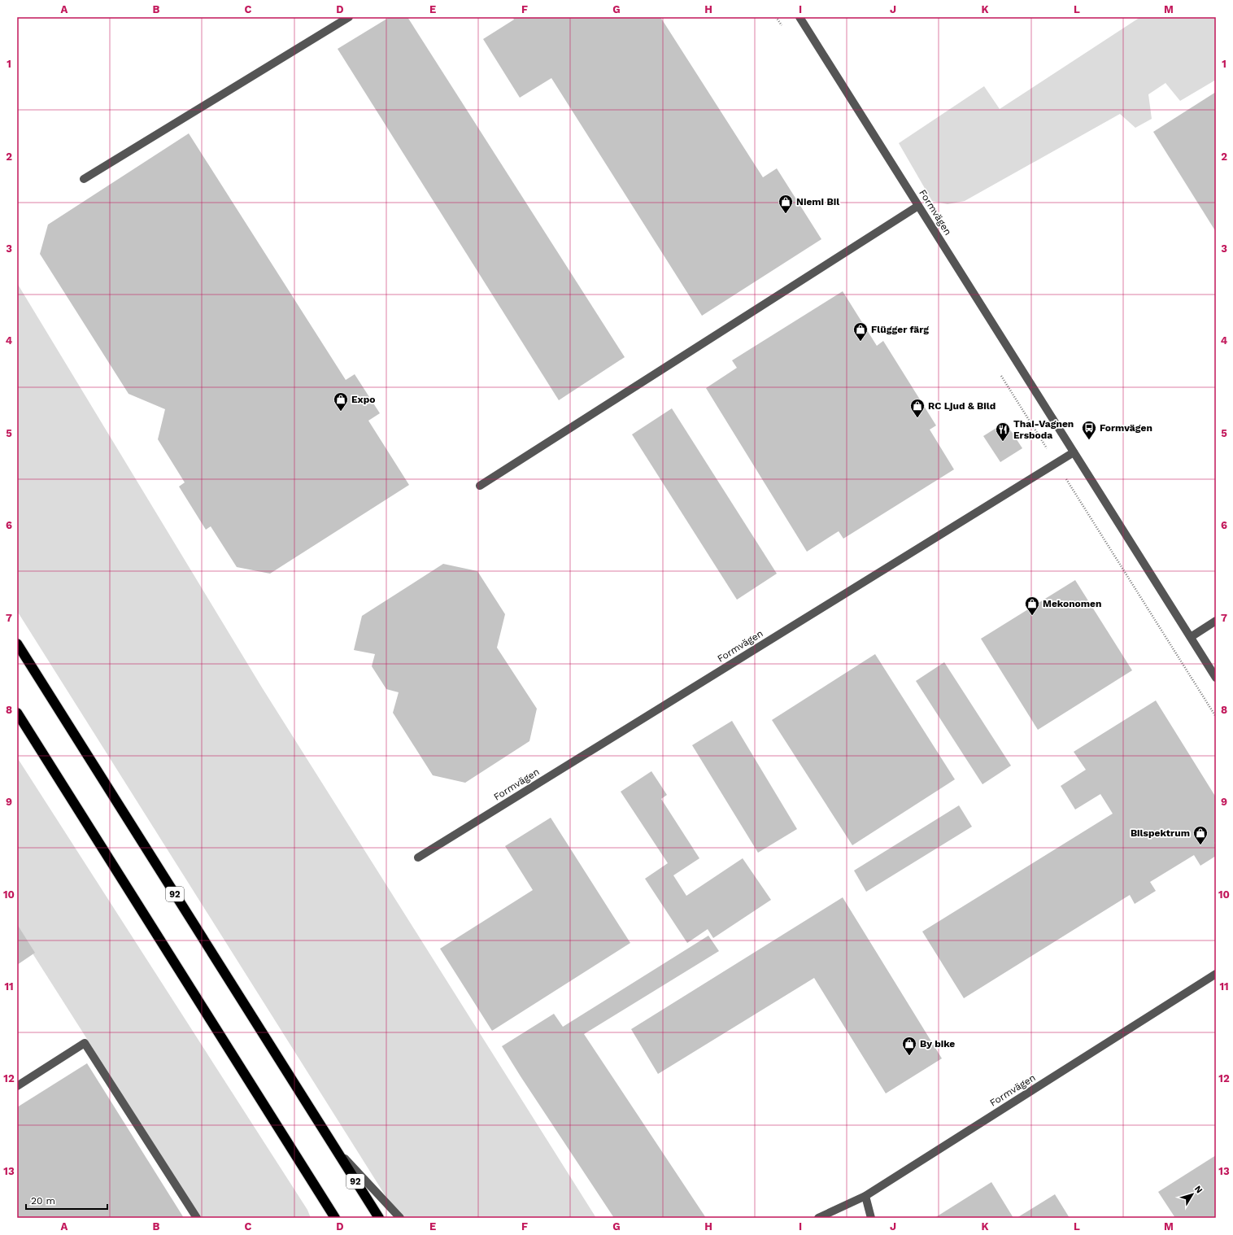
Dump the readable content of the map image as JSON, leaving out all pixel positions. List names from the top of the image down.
{
  "streets": {
    "highway": ["92"],
    "street": ["Formvägen"]
  },
  "places": {
    "shop": [
      "Niemi Bil",
      "Flügger färg",
      "Expo",
      "RC Ljud & Bild",
      "Mekonomen",
      "Bilspektrum",
      "By bike"
    ],
    "bus stop": ["Formvägen"],
    "restaurant": ["Thai-Vagnen Ersboda"]
  },
  "scale_bar": "20 m",
  "north": "top right",
  "grid": {
    "columns": [
      "A",
      "B",
      "C",
      "D",
      "E",
      "F",
      "G",
      "H",
      "I",
      "J",
      "K",
      "L",
      "M"
    ],
    "rows": [
      "1",
      "2",
      "3",
      "4",
      "5",
      "6",
      "7",
      "8",
      "9",
      "10",
      "11",
      "12",
      "13"
    ]
  }
}
